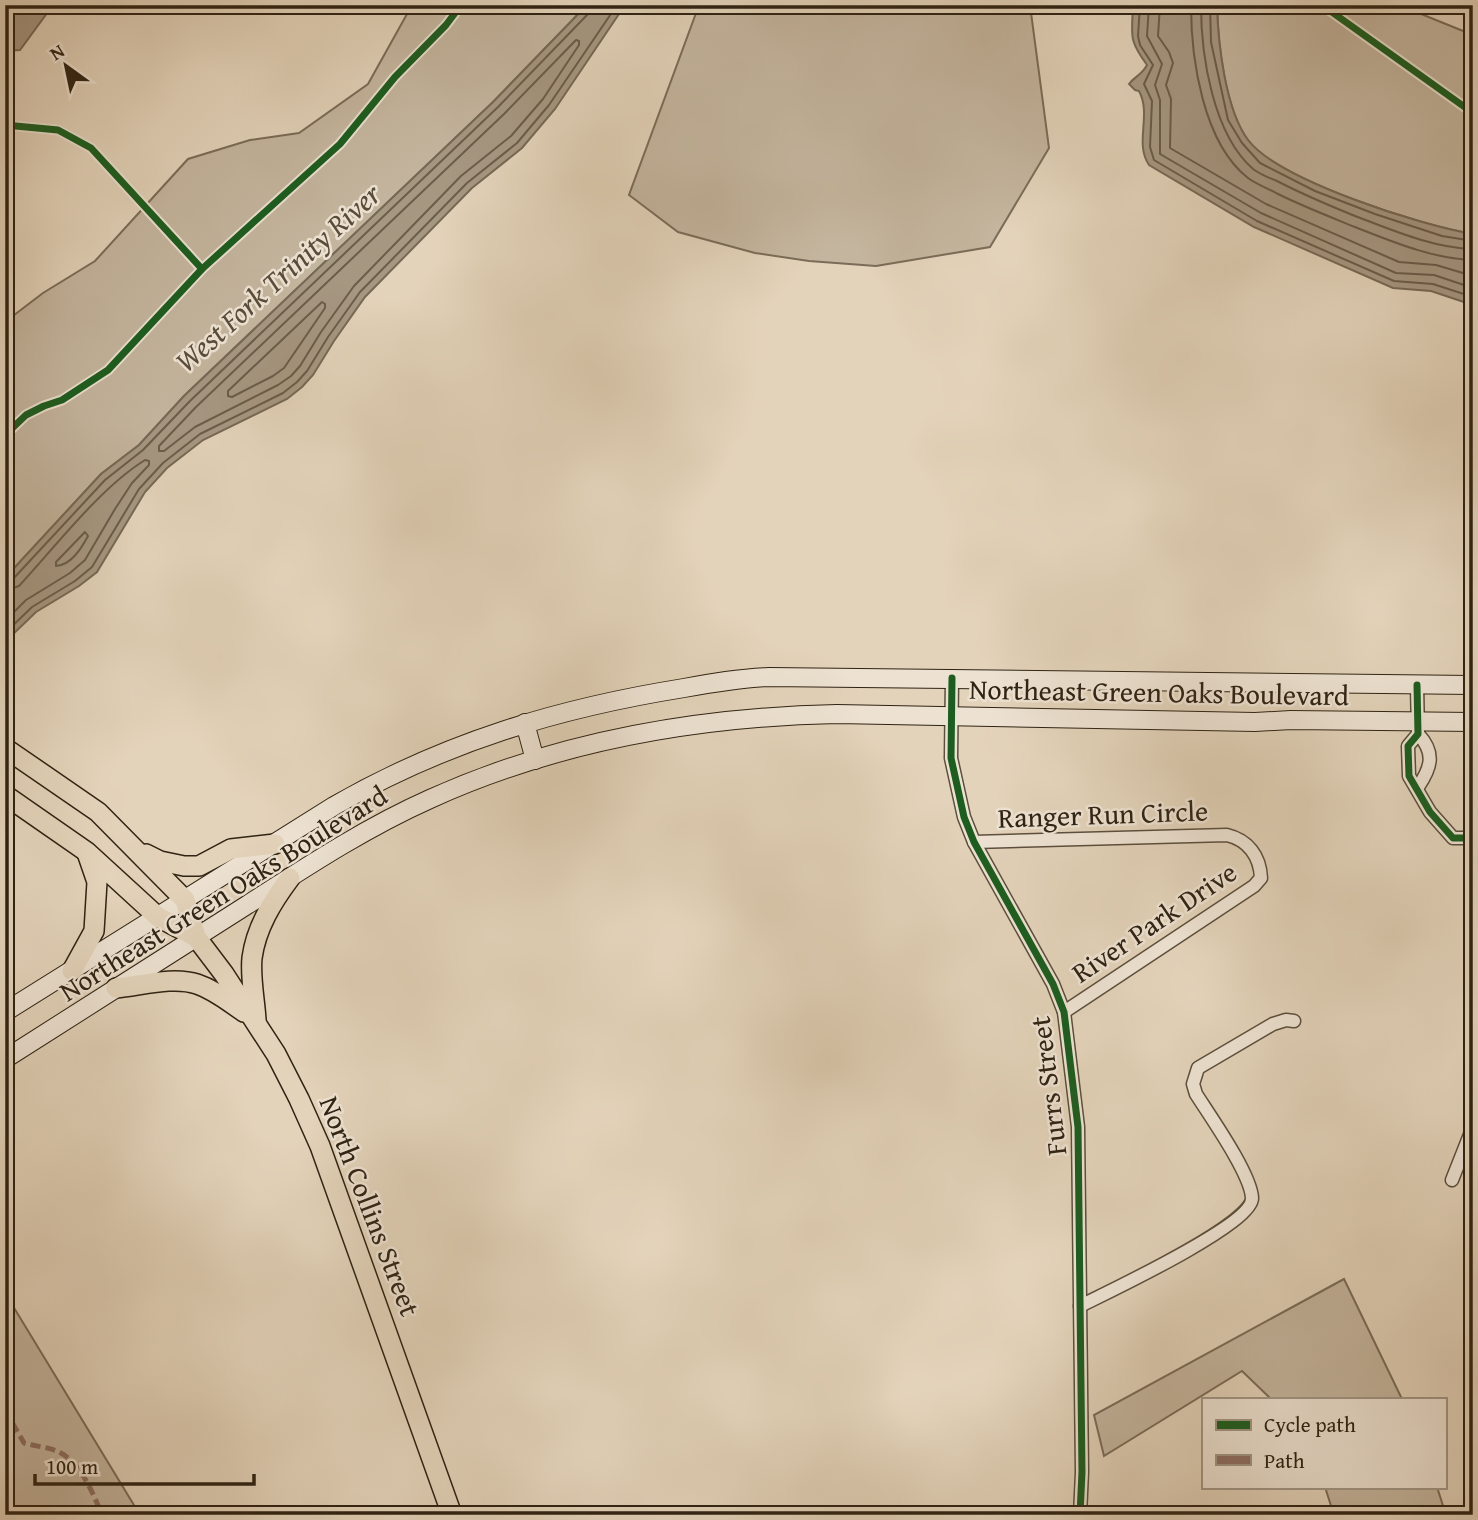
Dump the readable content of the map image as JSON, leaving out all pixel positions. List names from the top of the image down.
{
  "streets": {
    "main road": ["Northeast Green Oaks Boulevard", "North Collins Street"],
    "street": ["Ranger Run Circle", "River Park Drive", "Furrs Street"]
  },
  "crossings": [
    ["Northeast Green Oaks Boulevard", "Furrs Street"],
    ["Northeast Green Oaks Boulevard", "North Collins Street"],
    ["Ranger Run Circle", "River Park Drive"],
    ["Ranger Run Circle", "Furrs Street"],
    ["River Park Drive", "Furrs Street"]
  ],
  "water": ["West Fork Trinity River"],
  "legend": ["Cycle path", "Path"],
  "scale_bar": "100 m",
  "north": "top left"
}
